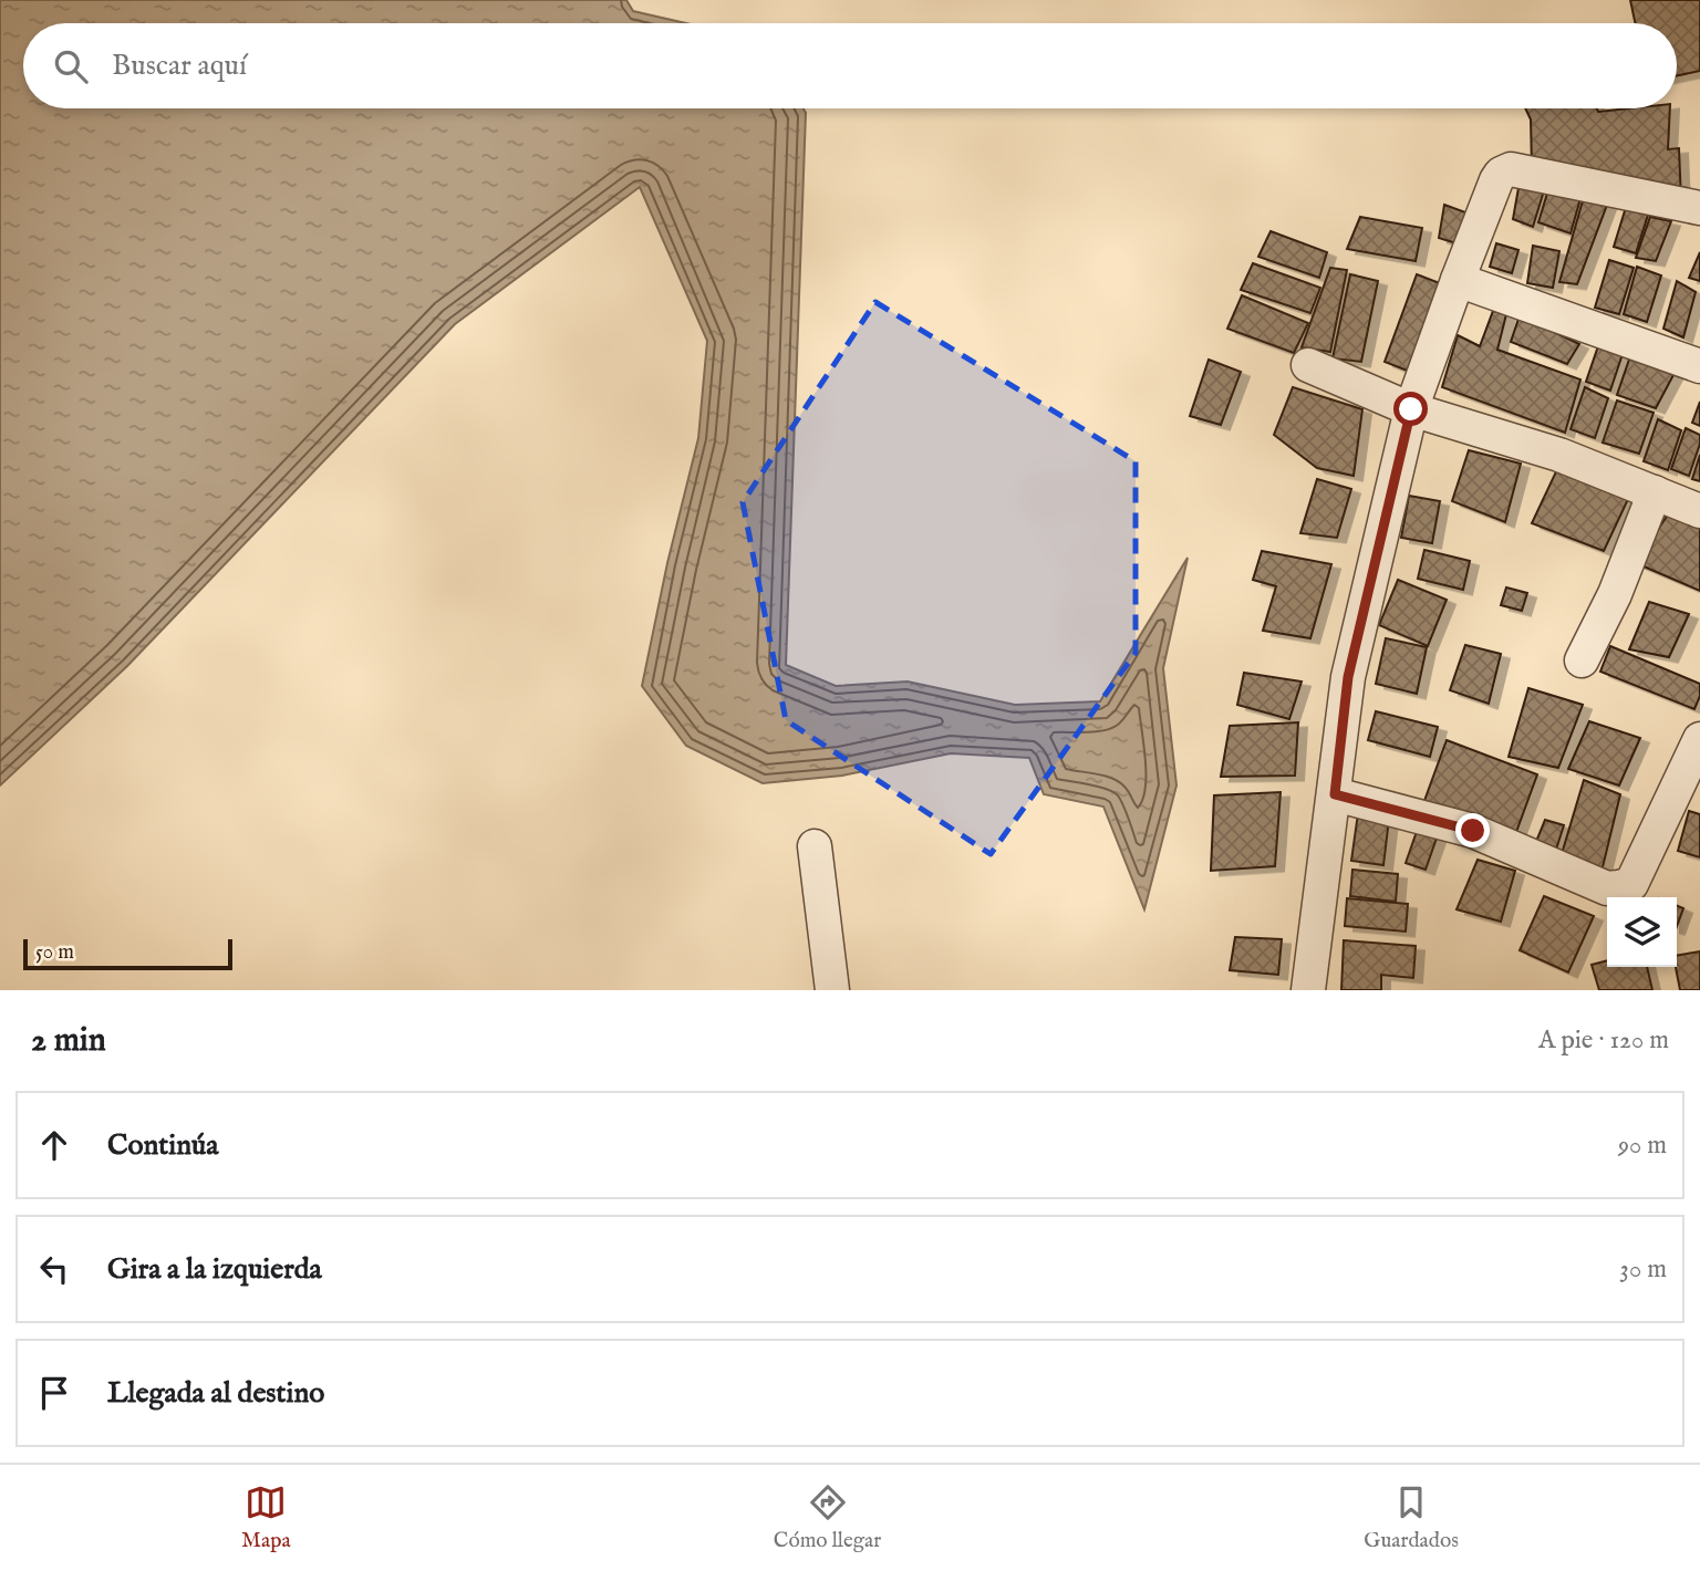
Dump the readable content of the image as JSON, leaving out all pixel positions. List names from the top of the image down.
{
  "scale_bar": "50 m",
  "page": {
    "search": "Buscar aquí",
    "scale": "50 m",
    "heading": ["2 min", "A pie · 120 m"],
    "list": [
      ["Continúa", "90 m"],
      ["Gira a la izquierda", "30 m"],
      "Llegada al destino"
    ],
    "nav": ["Mapa", "Cómo llegar", "Guardados"]
  }
}
